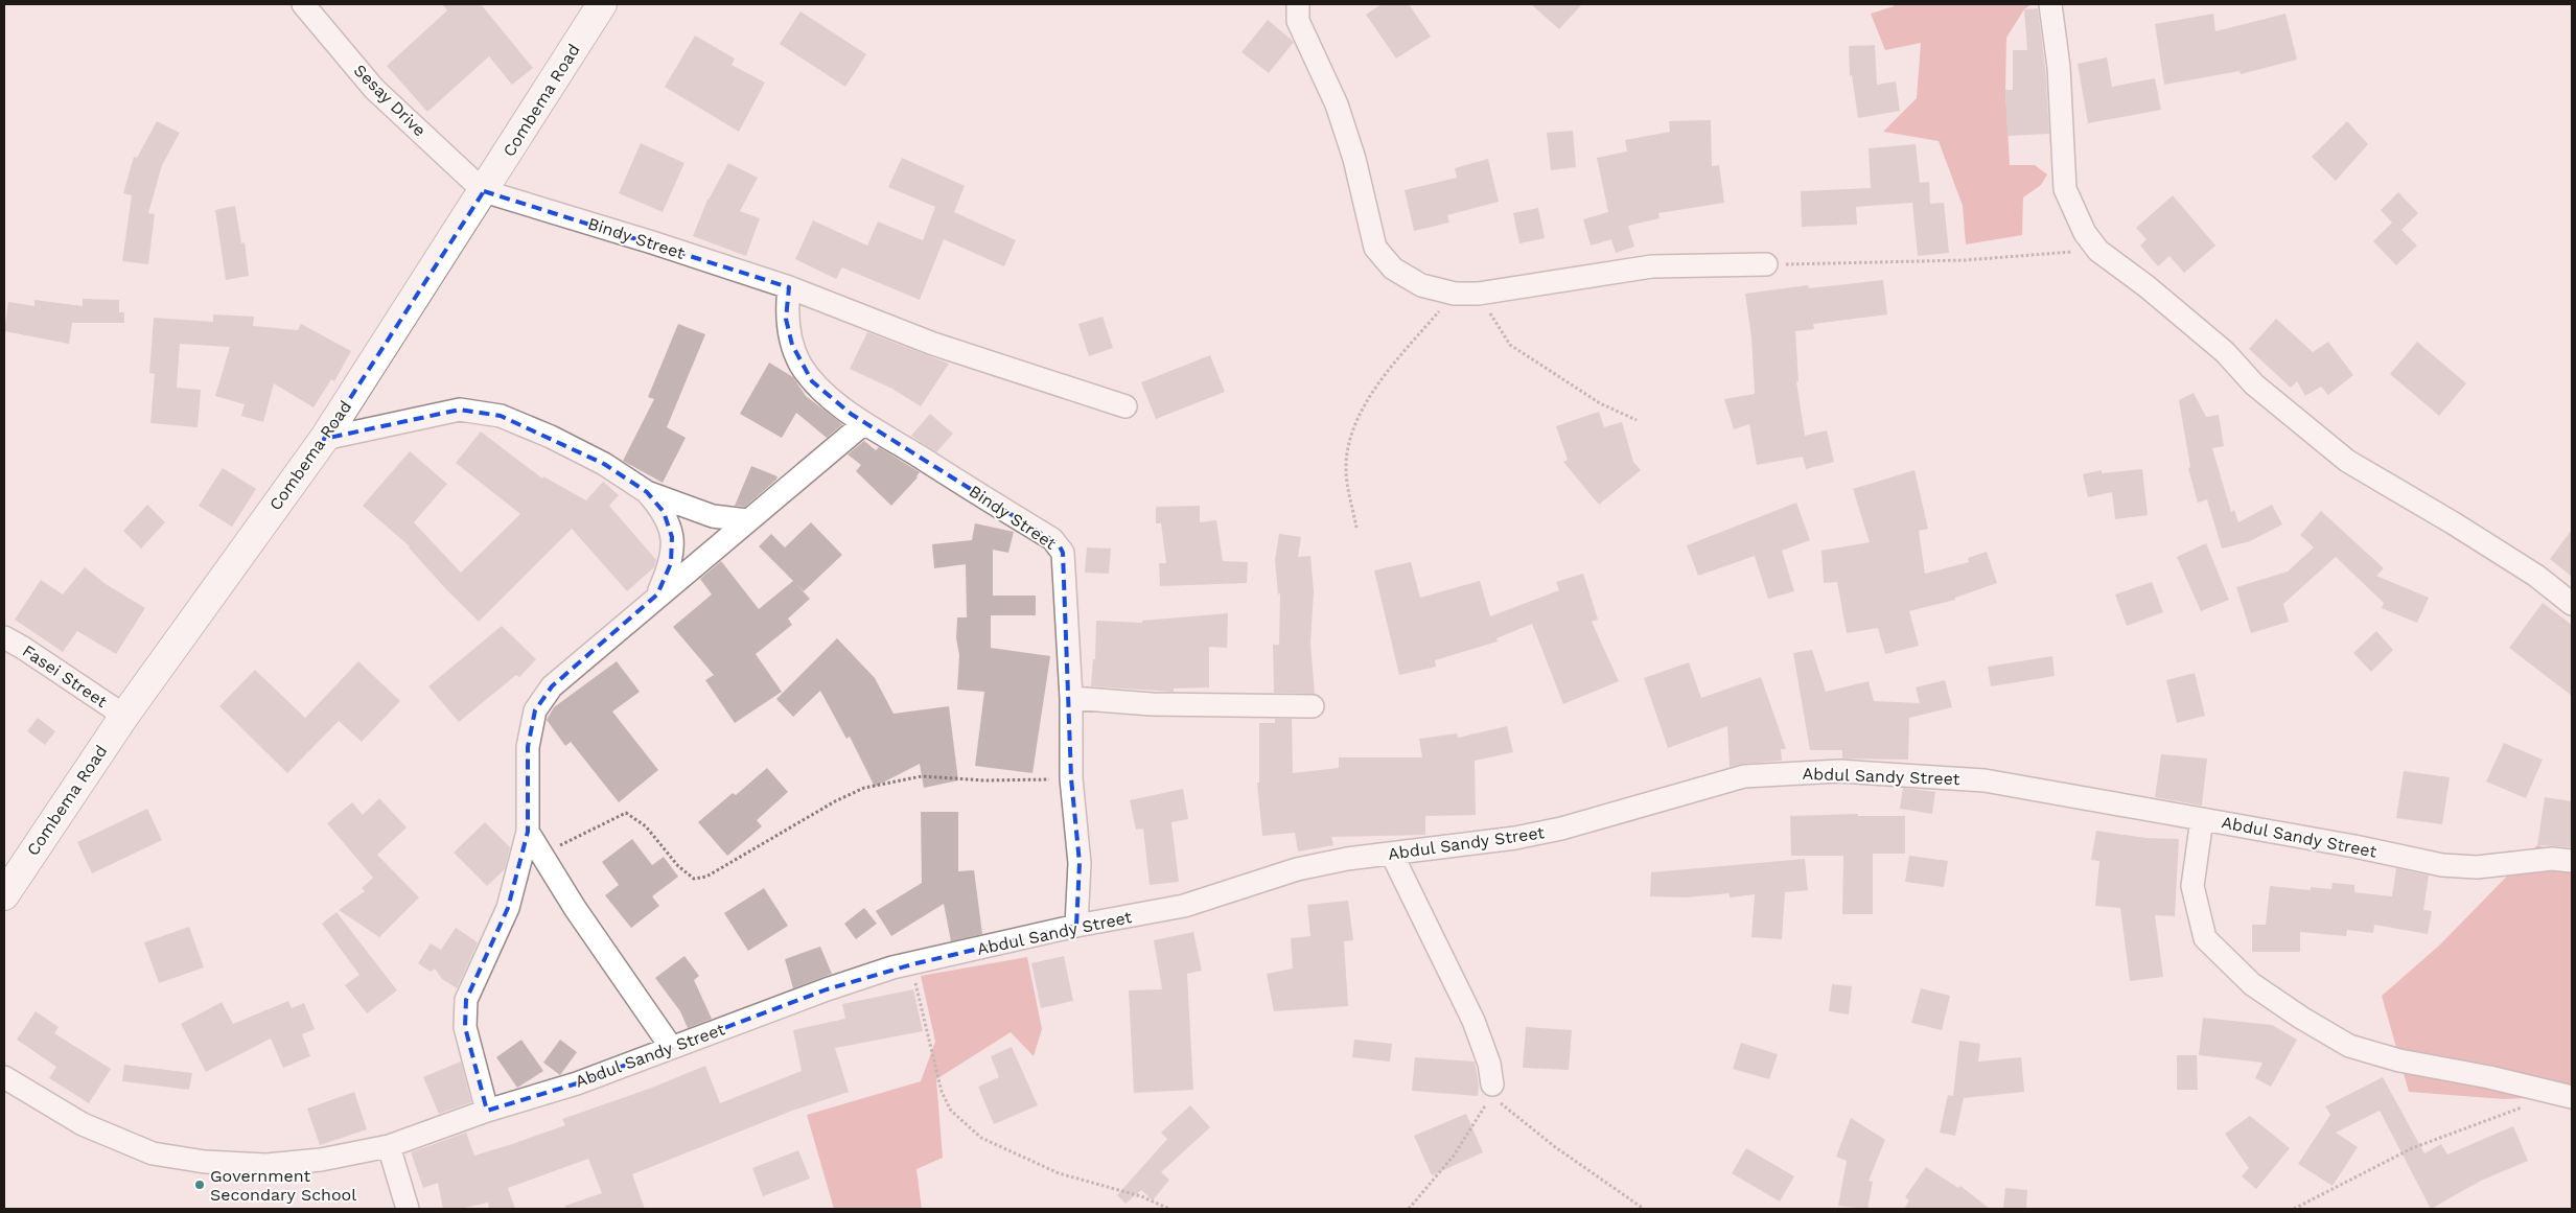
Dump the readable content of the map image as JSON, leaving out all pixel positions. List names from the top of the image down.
{
  "streets": {
    "street": [
      "Sesay Drive",
      "Combema Road",
      "Bindy Street",
      "Fasei Street",
      "Abdul Sandy Street"
    ]
  },
  "crossings": [
    ["Sesay Drive", "Combema Road"],
    ["Sesay Drive", "Bindy Street"],
    ["Combema Road", "Bindy Street"],
    ["Combema Road", "Fasei Street"],
    ["Bindy Street", "Abdul Sandy Street"]
  ],
  "places": ["Government Secondary School"]
}
